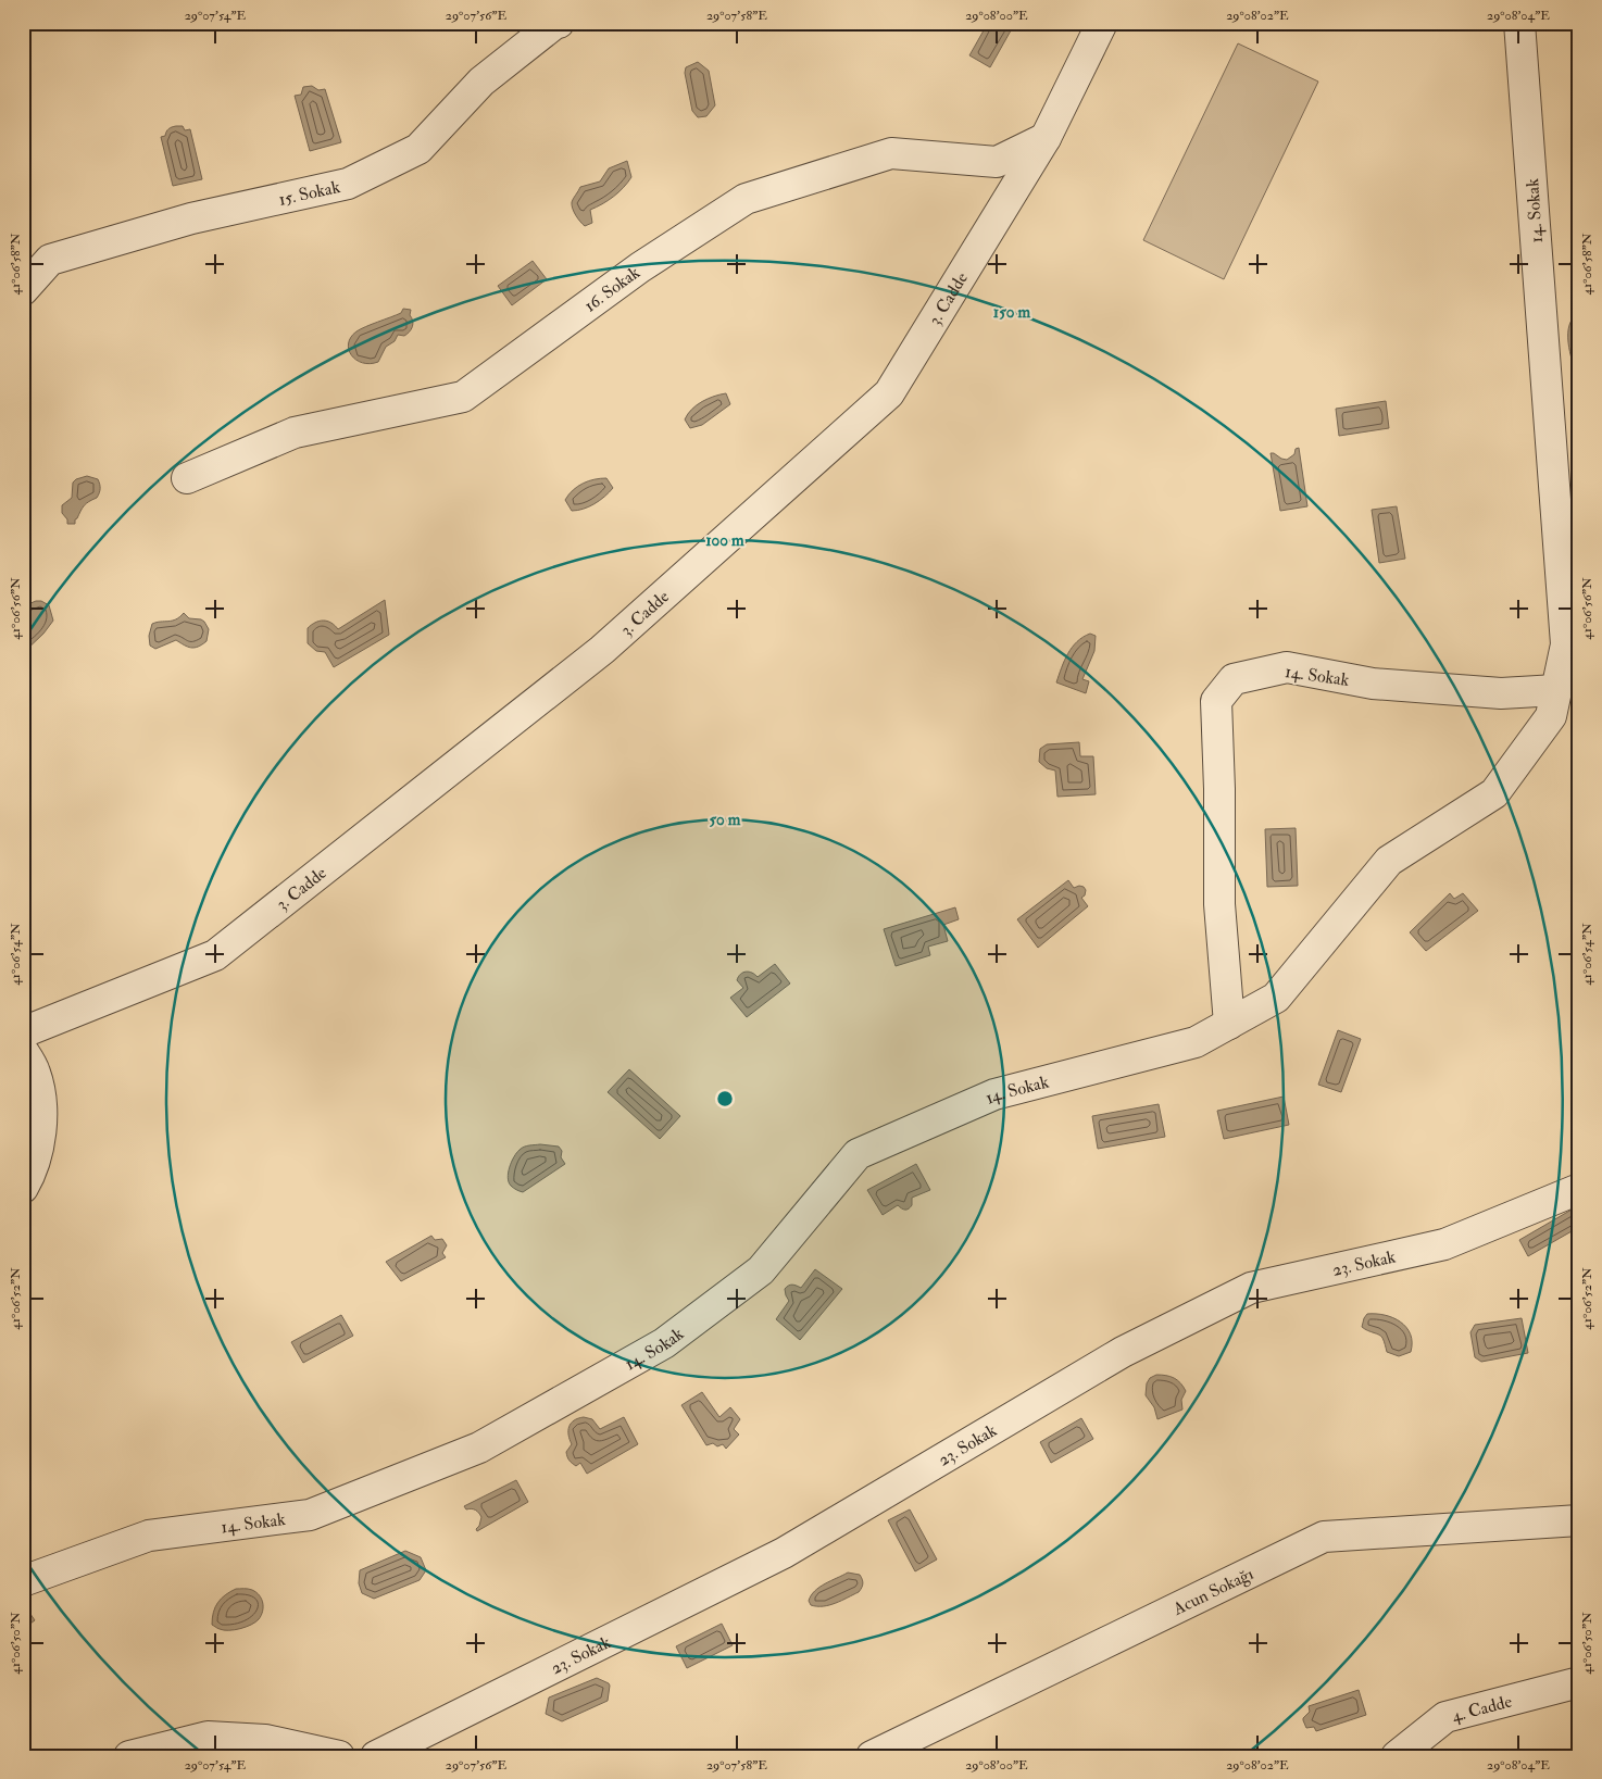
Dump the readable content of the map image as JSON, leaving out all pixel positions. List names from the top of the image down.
{
  "streets": {
    "street": [
      "15. Sokak",
      "14. Sokak",
      "16. Sokak",
      "3. Cadde",
      "23. Sokak",
      "Acun Sokağı",
      "4. Cadde"
    ]
  },
  "crossings": [
    ["16. Sokak", "3. Cadde"]
  ],
  "coordinates": [
    "29°07'54\"E",
    "29°07'56\"E",
    "29°07'58\"E",
    "29°08'00\"E",
    "29°08'02\"E",
    "29°08'04\"E",
    "41°06'58\"N",
    "41°06'56\"N",
    "41°06'54\"N",
    "41°06'52\"N",
    "41°06'50\"N"
  ],
  "rings": ["150 m", "100 m", "50 m"]
}
